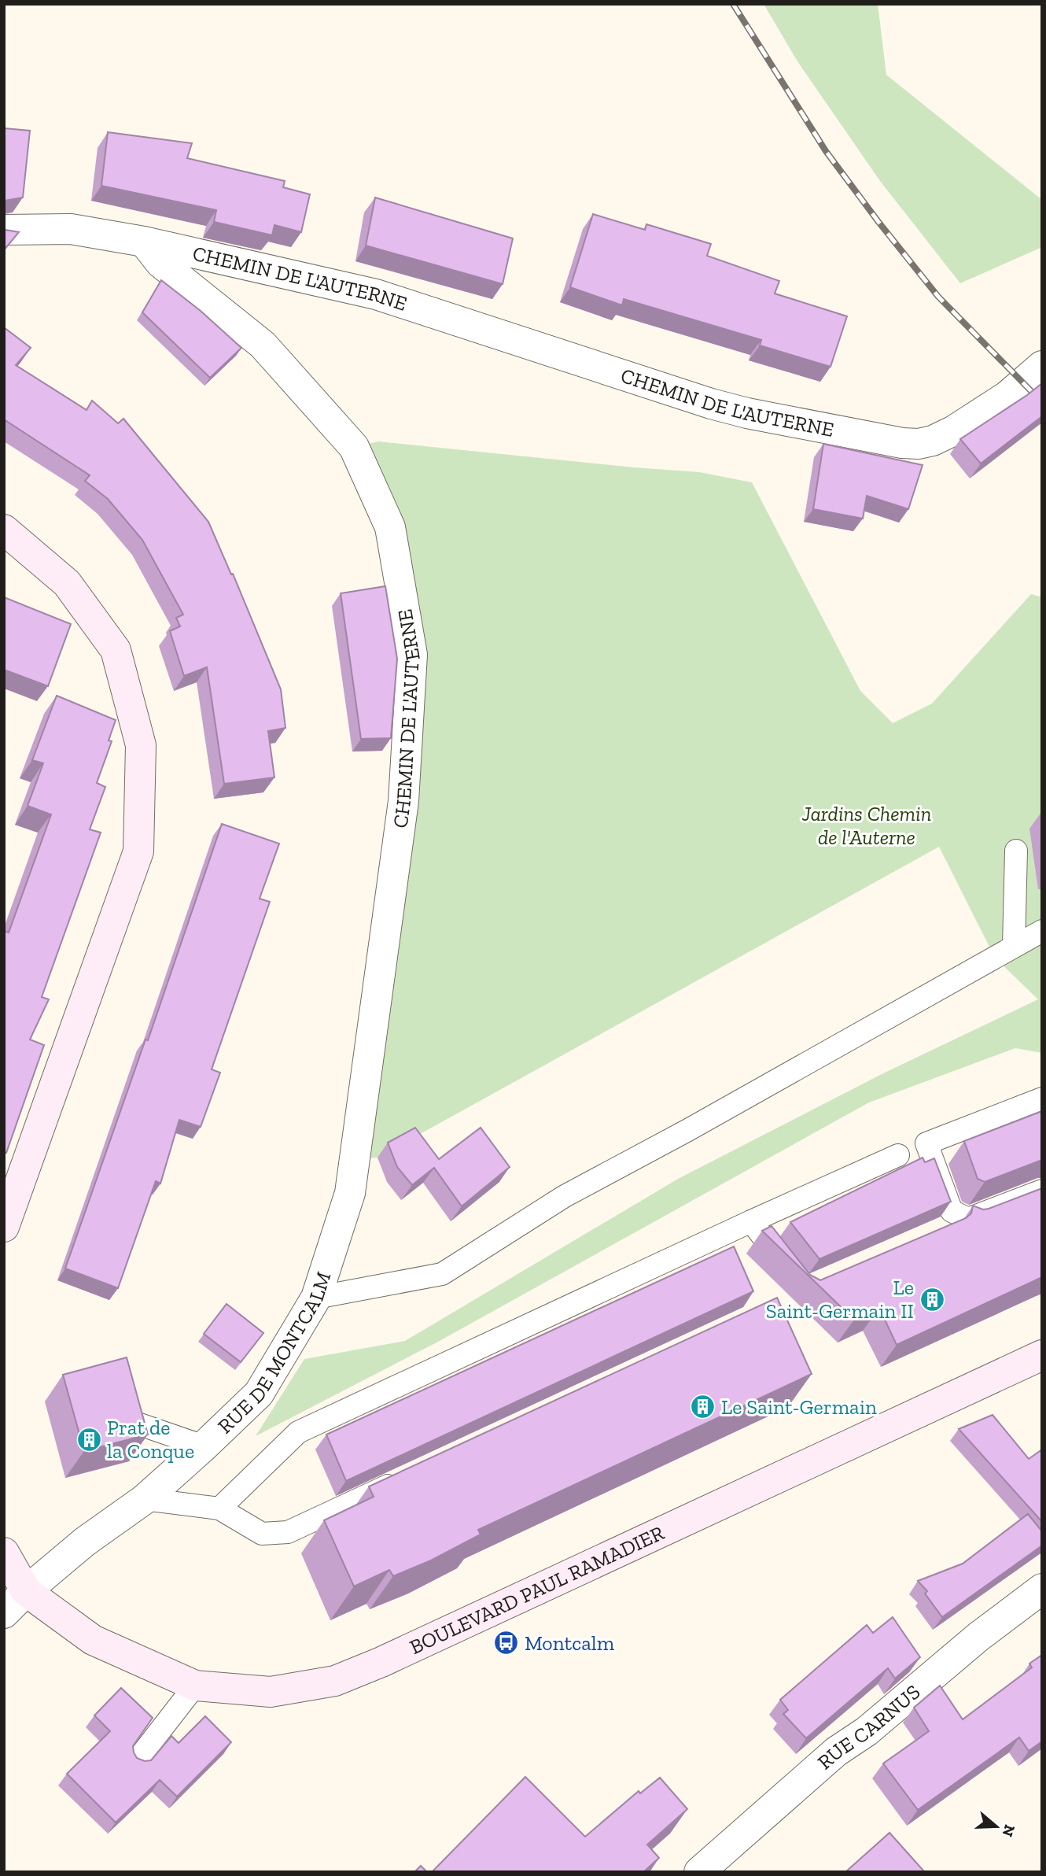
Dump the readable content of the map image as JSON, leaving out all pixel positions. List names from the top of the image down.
{
  "streets": {
    "main road": ["BOULEVARD PAUL RAMADIER"],
    "street": ["CHEMIN DE L'AUTERNE", "RUE DE MONTCALM", "RUE CARNUS"]
  },
  "crossings": [
    ["CHEMIN DE L'AUTERNE", "RUE DE MONTCALM"],
    ["RUE DE MONTCALM", "BOULEVARD PAUL RAMADIER"]
  ],
  "parks": ["Jardins Chemin de l'Auterne"],
  "places": {
    "building": ["Le Saint-Germain II", "Le Saint-Germain", "Prat de la Conque"],
    "bus stop": ["Montcalm"]
  },
  "north": "right"
}
